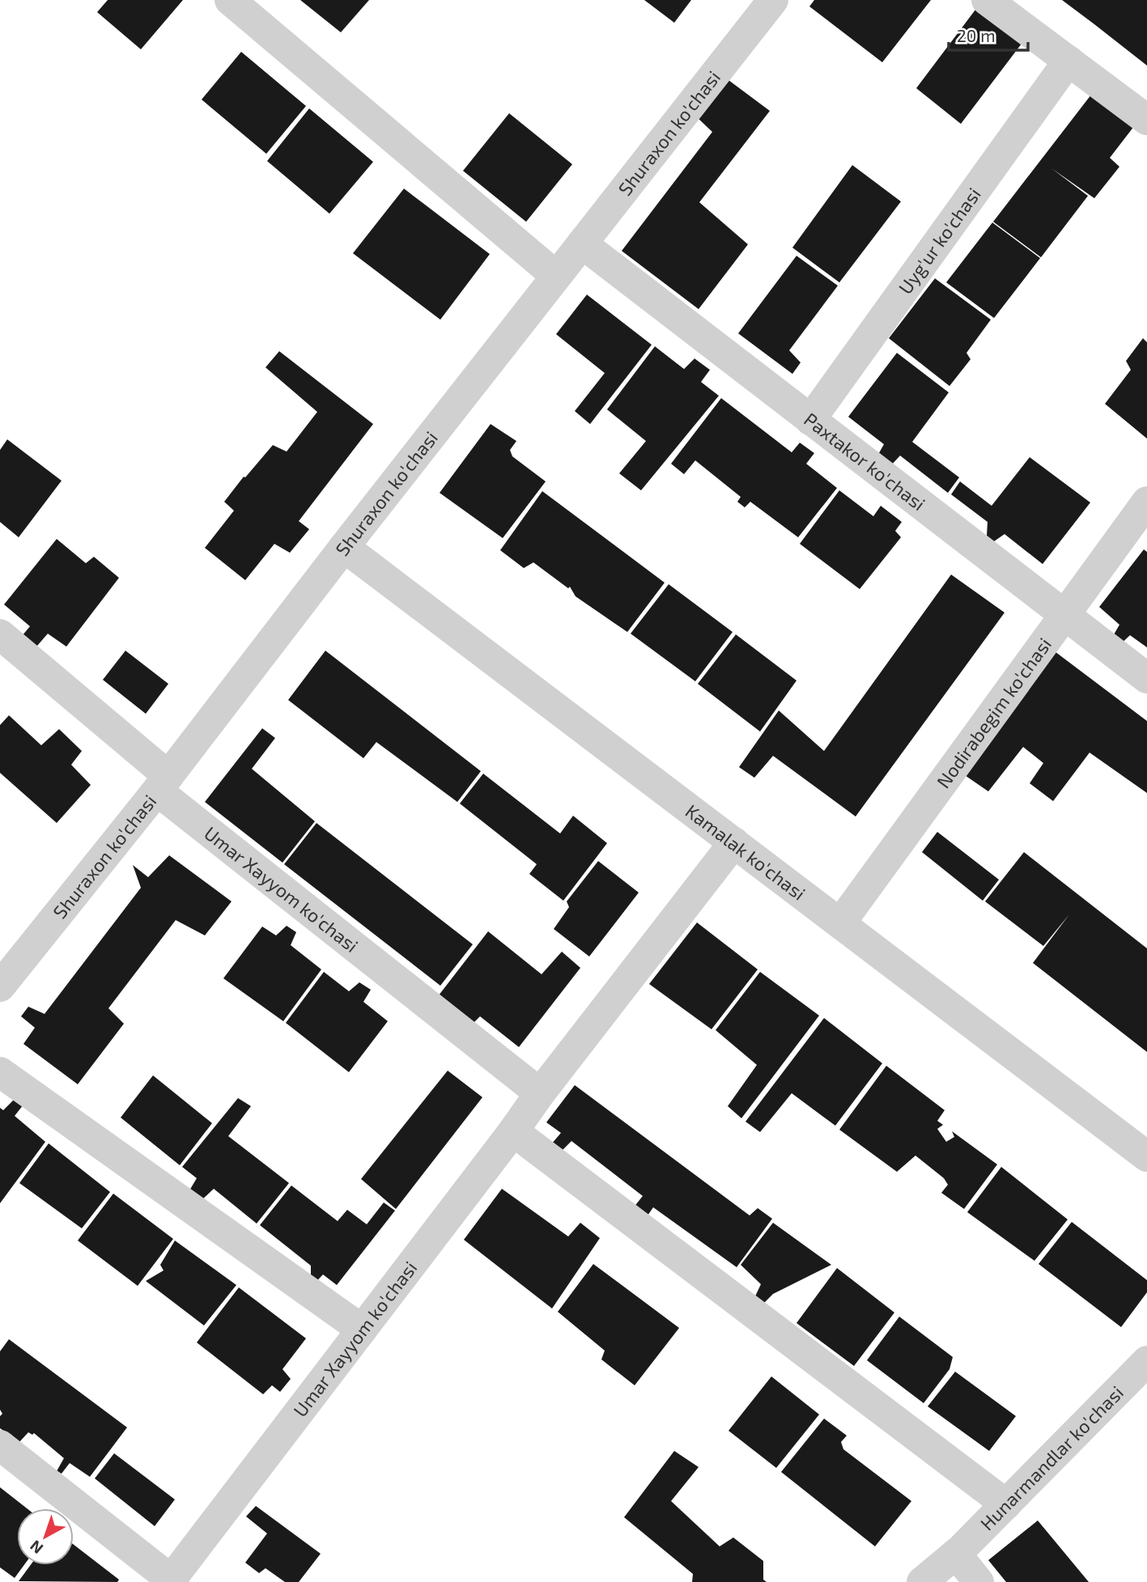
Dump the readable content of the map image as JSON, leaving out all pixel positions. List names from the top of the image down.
{
  "streets": {
    "street": [
      "Shuraxon ko'chasi",
      "Uyg'ur ko'chasi",
      "Paxtakor ko'chasi",
      "Nodirabegim ko'chasi",
      "Kamalak ko'chasi",
      "Umar Xayyom ko'chasi",
      "Hunarmandlar ko'chasi"
    ]
  },
  "crossings": [
    ["Shuraxon ko'chasi", "Paxtakor ko'chasi"],
    ["Shuraxon ko'chasi", "Kamalak ko'chasi"],
    ["Shuraxon ko'chasi", "Umar Xayyom ko'chasi"],
    ["Uyg'ur ko'chasi", "Paxtakor ko'chasi"],
    ["Paxtakor ko'chasi", "Nodirabegim ko'chasi"],
    ["Nodirabegim ko'chasi", "Kamalak ko'chasi"],
    ["Kamalak ko'chasi", "Umar Xayyom ko'chasi"]
  ],
  "scale_bar": "20 m",
  "north": "bottom left"
}
